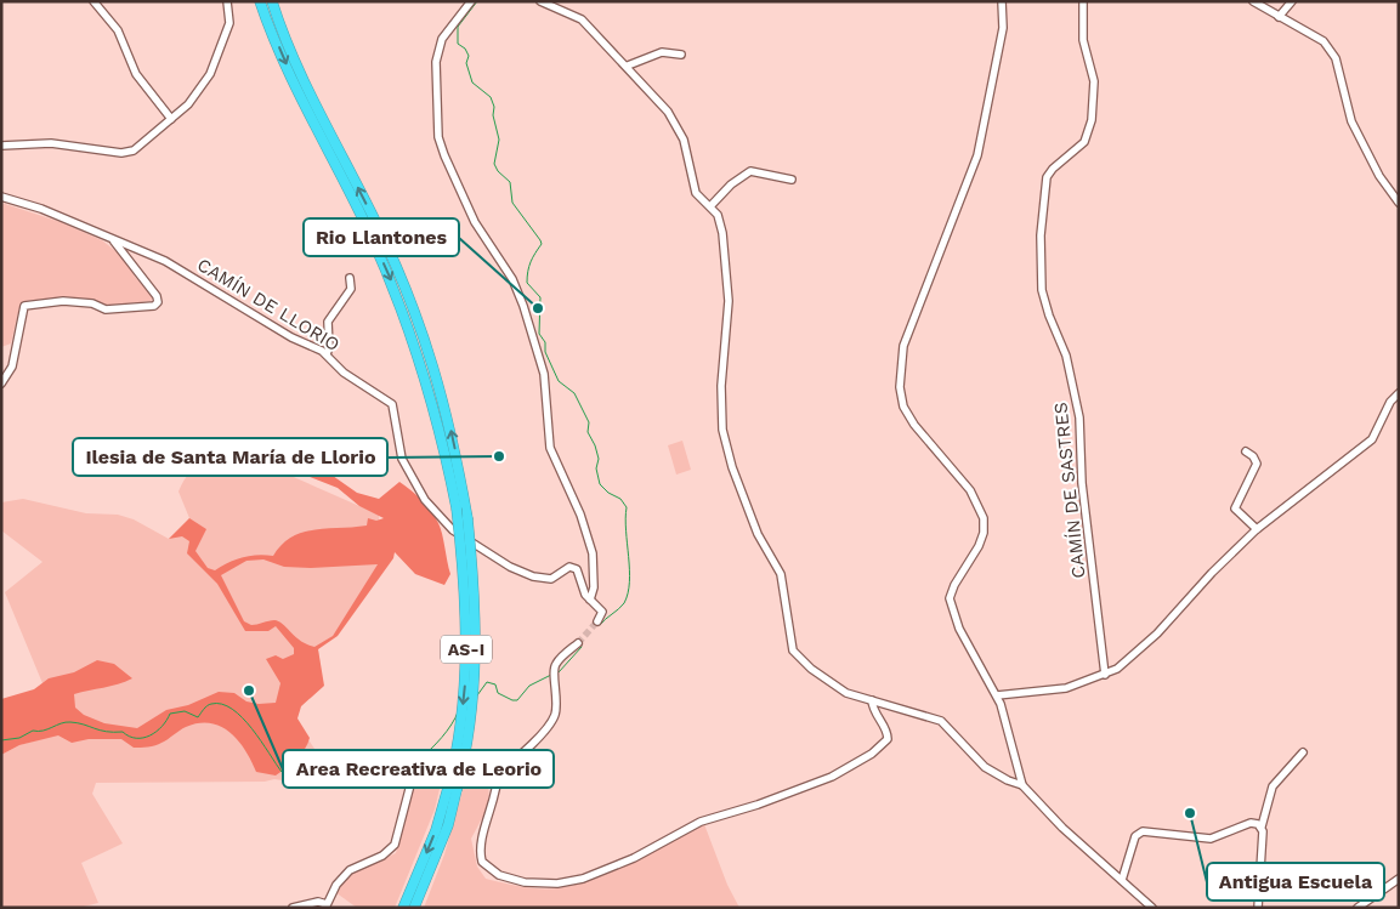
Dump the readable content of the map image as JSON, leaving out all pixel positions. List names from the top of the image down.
{
  "streets": {
    "highway": ["AS-I"],
    "street": ["CAMÍN DE LLORIO", "CAMÍN DE SASTRES"]
  },
  "places": [
    "Rio Llantones",
    "Ilesia de Santa María de Llorio",
    "Area Recreativa de Leorio",
    "Antigua Escuela"
  ]
}
